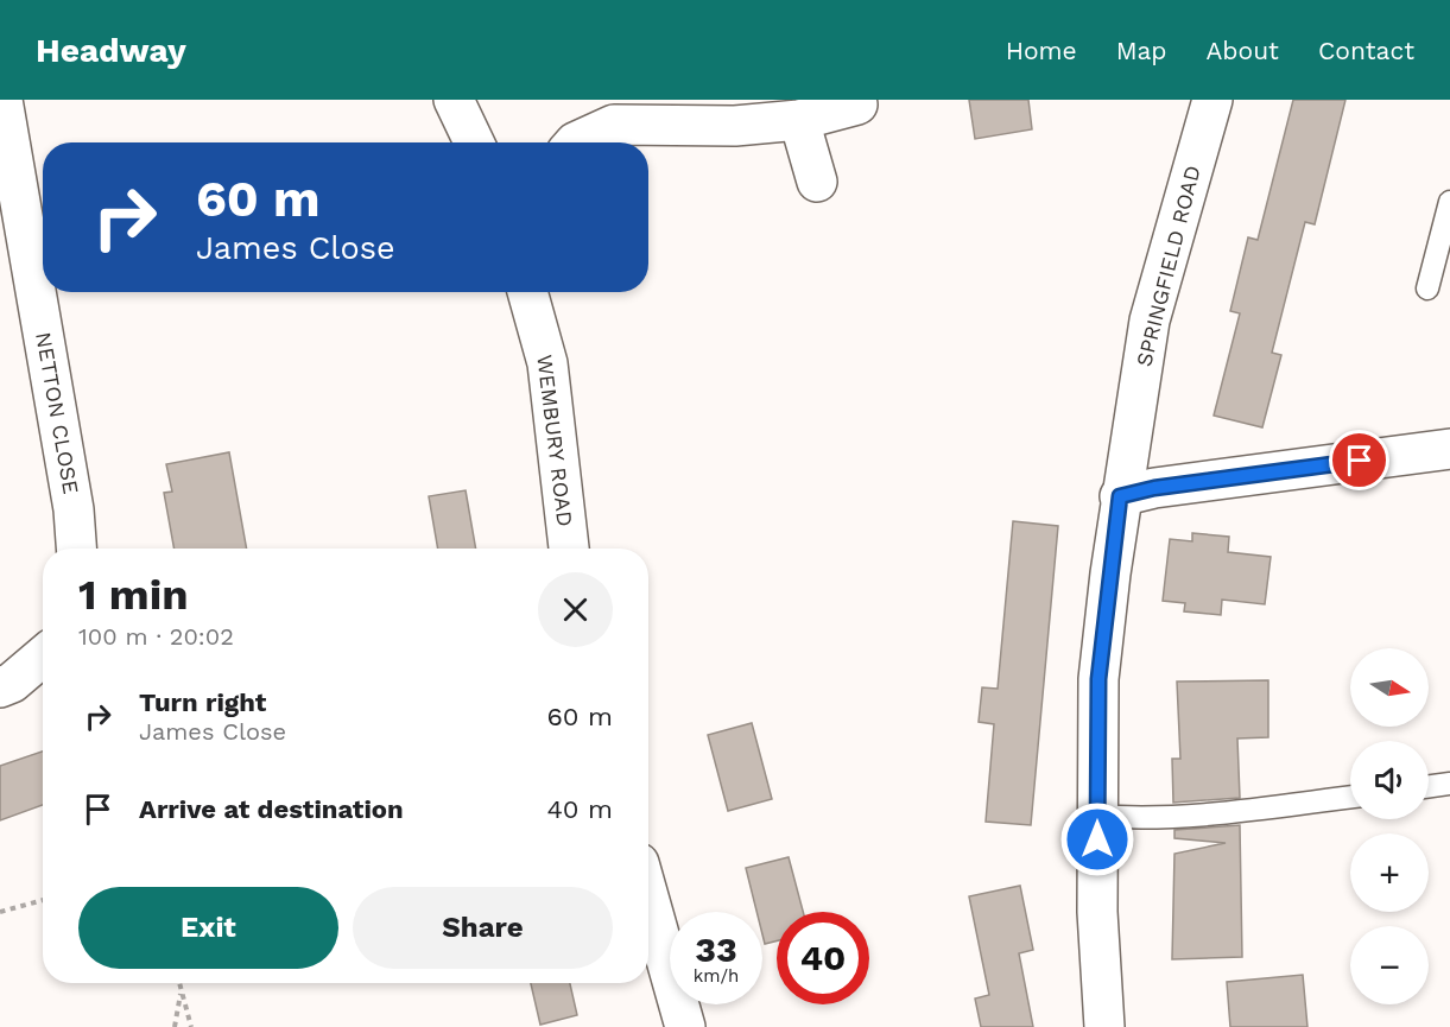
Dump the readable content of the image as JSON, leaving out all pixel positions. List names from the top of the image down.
{
  "streets": {
    "street": ["SPRINGFIELD ROAD", "NETTON CLOSE", "WEMBURY ROAD"]
  },
  "north": "right",
  "page": {
    "header": "Headway",
    "nav": [
      "Home",
      "Map",
      "About",
      "Contact"
    ],
    "turn": ["60 m", "James Close"],
    "heading": ["1 min", "100 m · 20:02"],
    "map_buttons": ["+", "−"],
    "list": [
      {
        "name": "Turn right",
        "note": "James Close",
        "value": "60 m"
      },
      {
        "name": "Arrive at destination",
        "value": "40 m"
      }
    ],
    "buttons": ["Exit", "Share"],
    "speed": "33 km/h",
    "limit": "40"
  }
}
